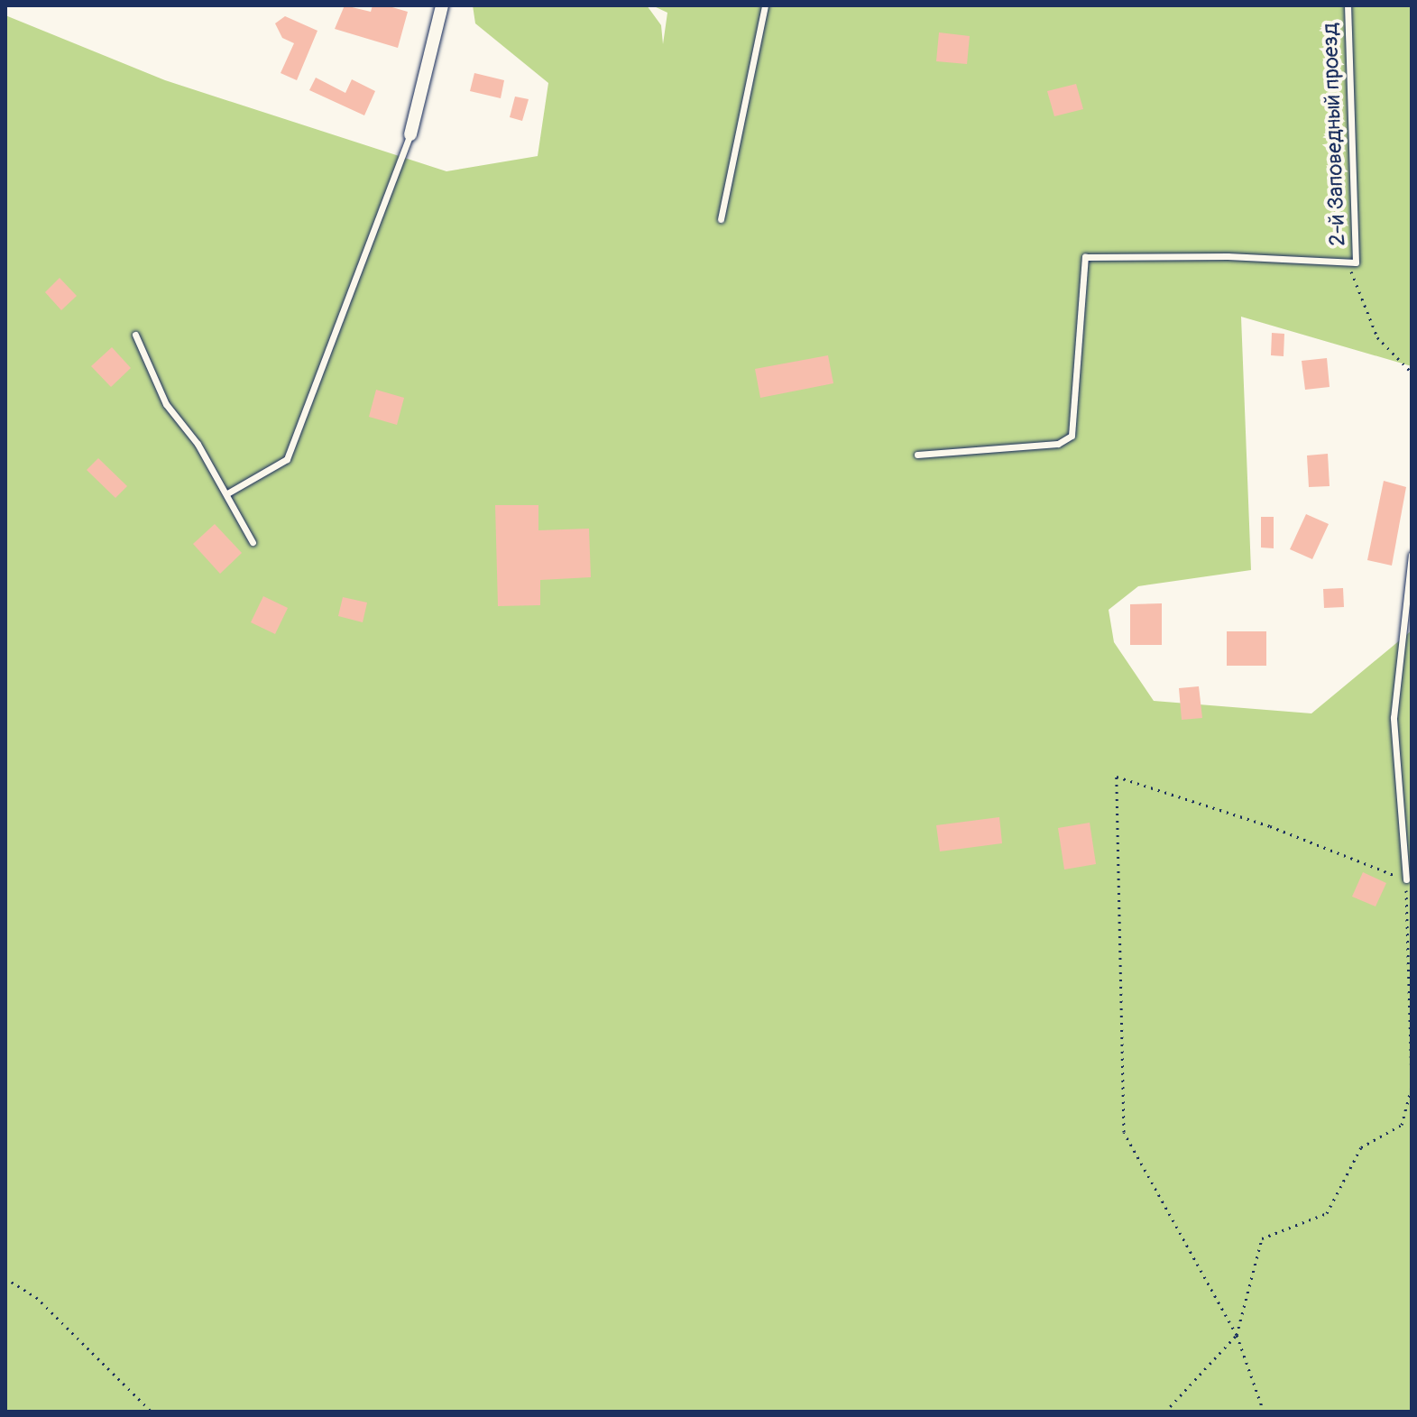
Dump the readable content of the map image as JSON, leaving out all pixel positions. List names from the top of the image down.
{
  "streets": {
    "lane": ["2-й Заповедный проезд"]
  }
}
